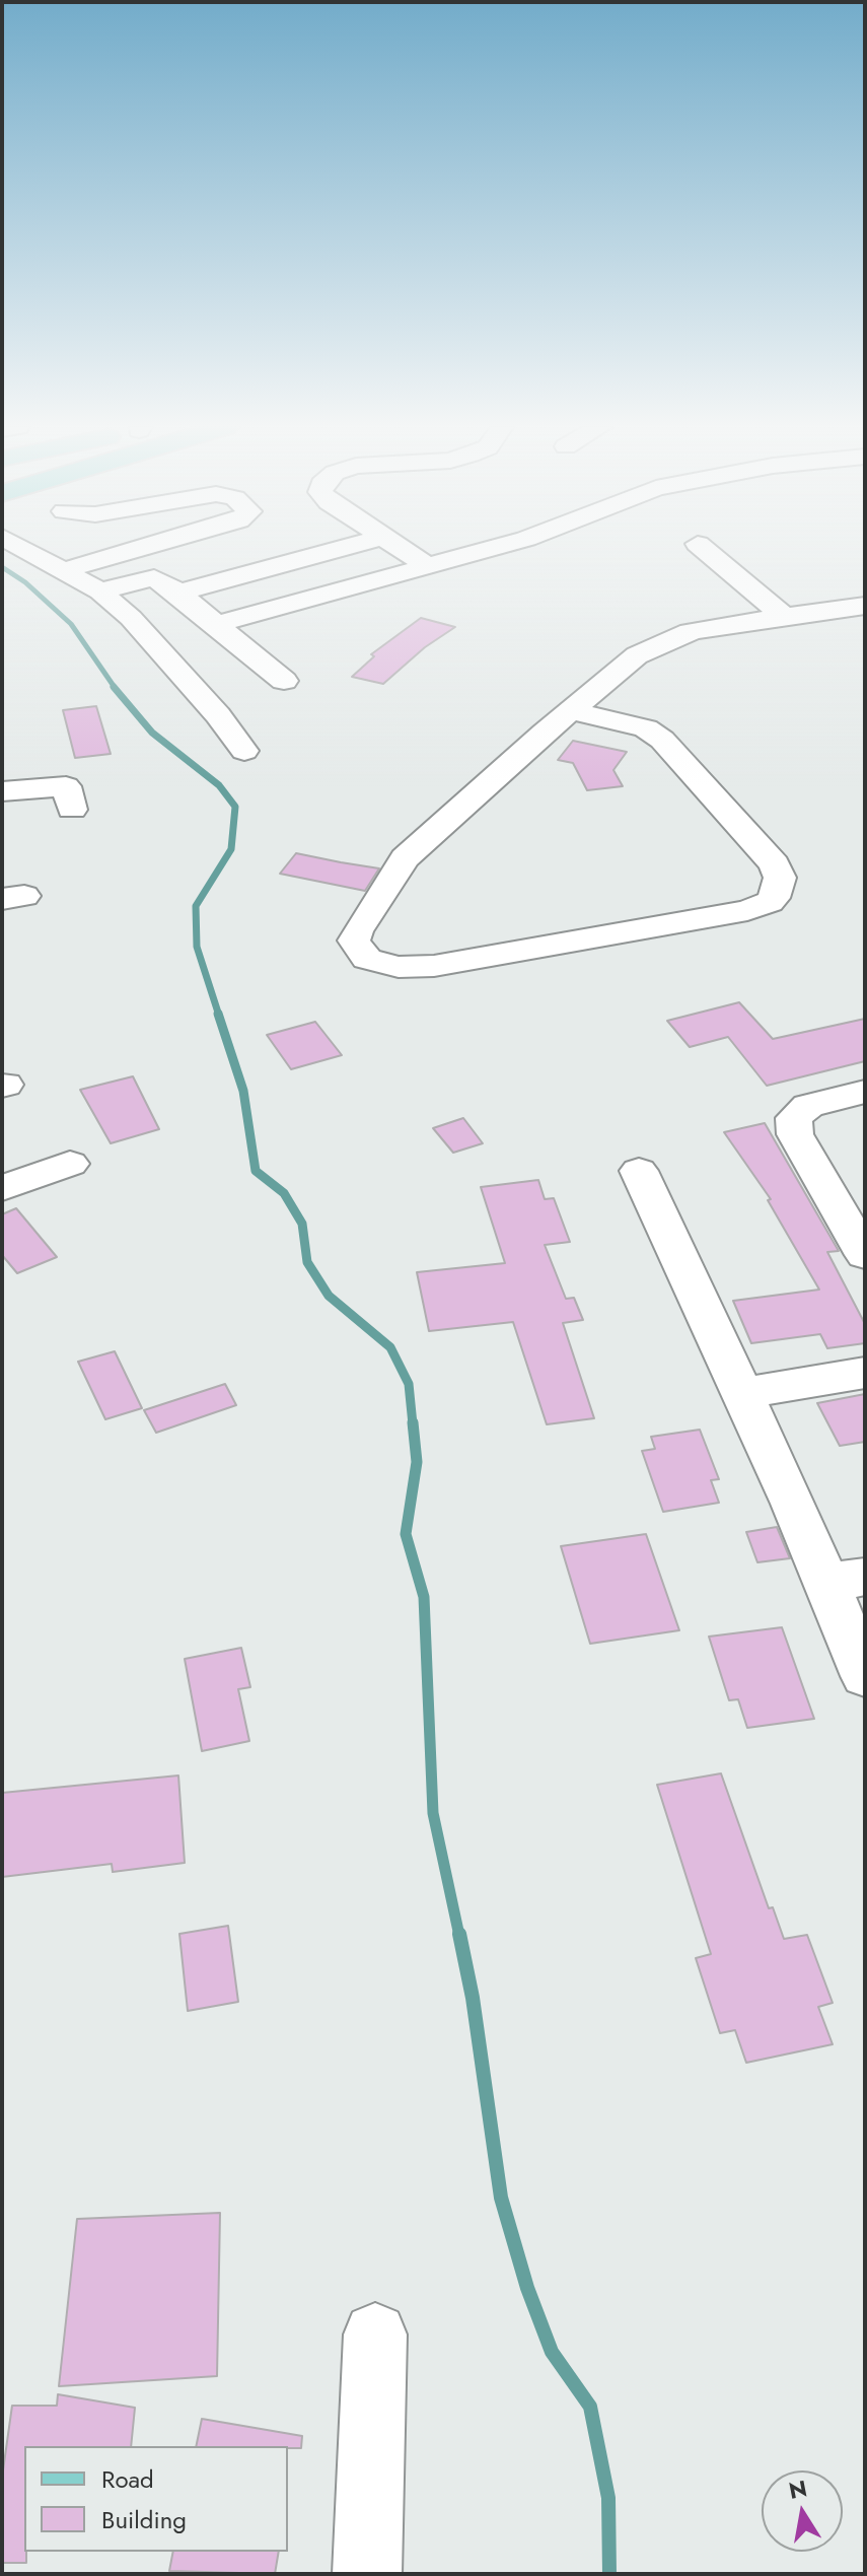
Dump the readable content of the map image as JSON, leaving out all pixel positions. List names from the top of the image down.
{
  "legend": ["Road", "Building"],
  "north": "top"
}
